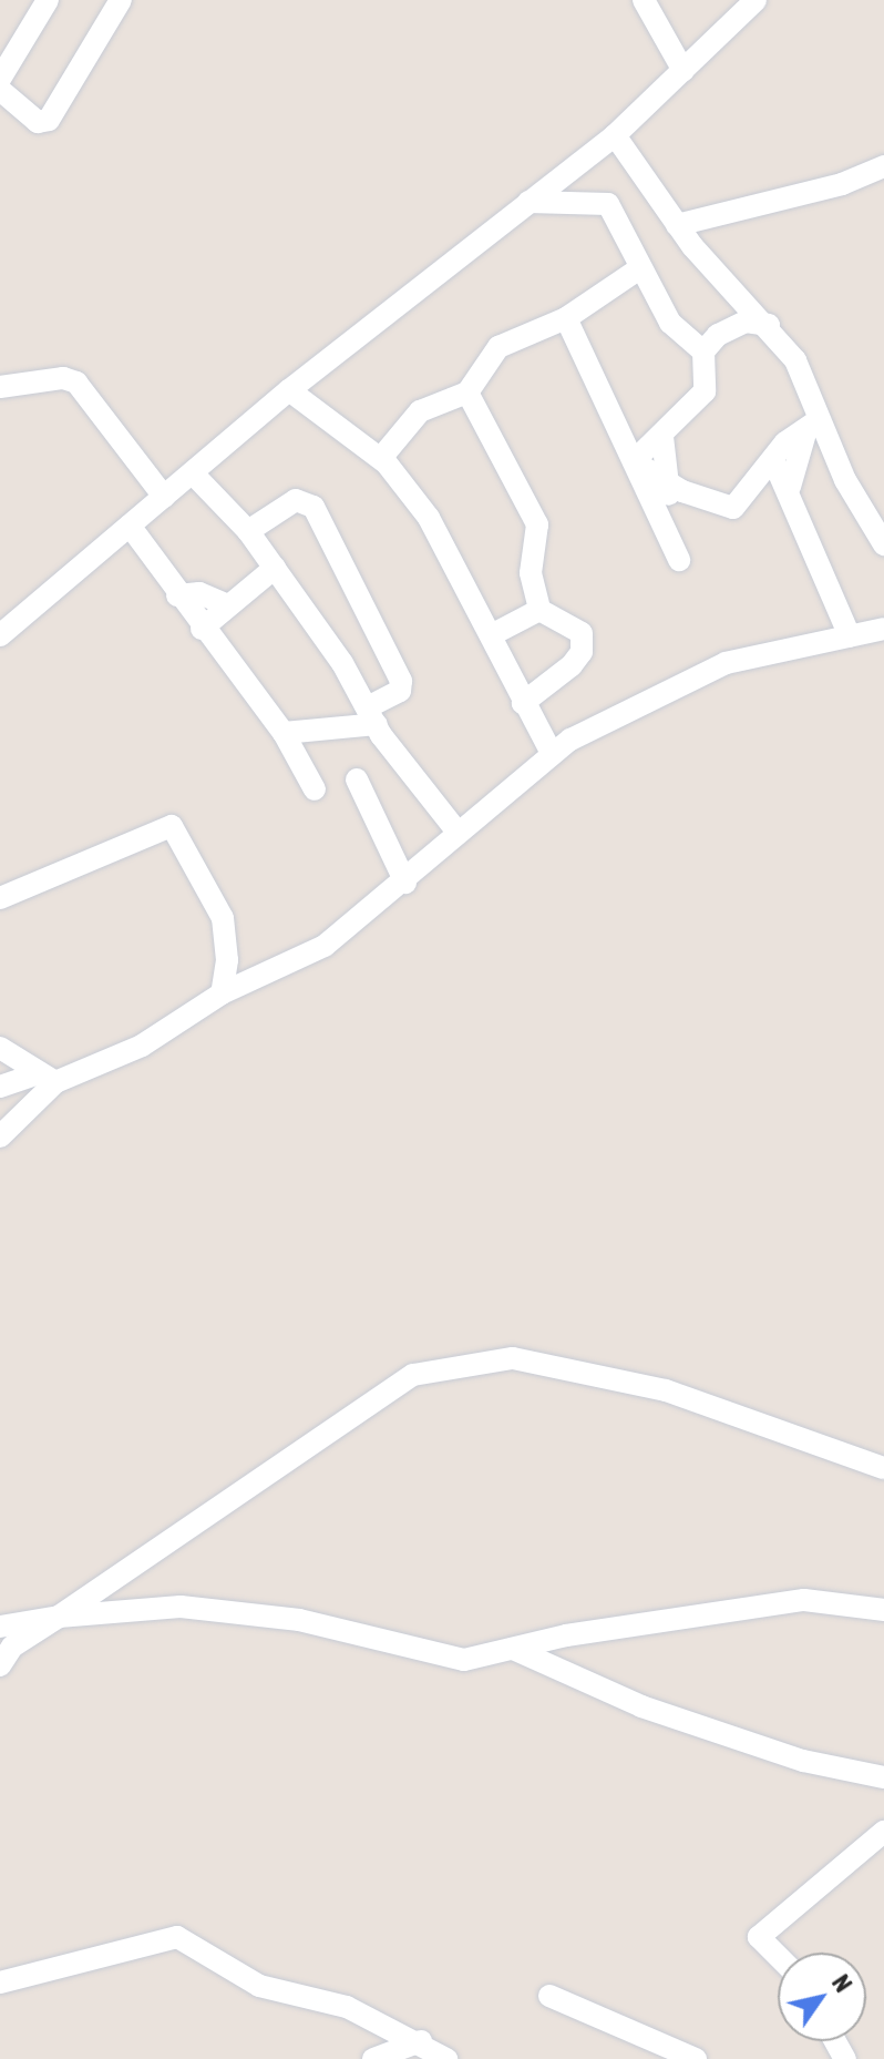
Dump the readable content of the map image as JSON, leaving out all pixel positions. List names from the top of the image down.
{
  "north": "top right"
}
